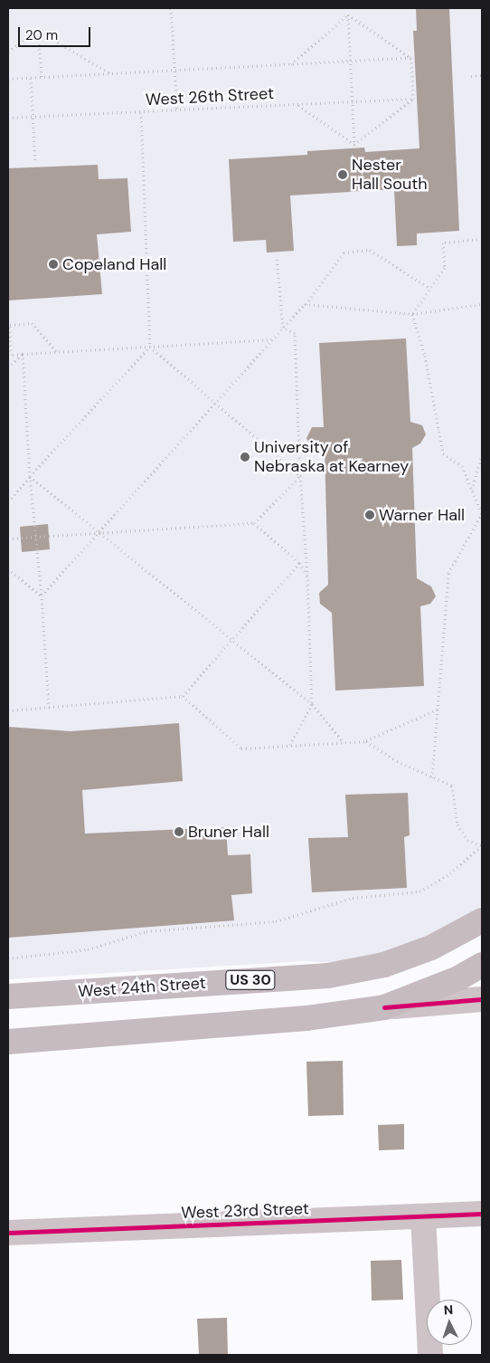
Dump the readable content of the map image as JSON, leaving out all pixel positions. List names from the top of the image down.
{
  "streets": {
    "main road": ["US 30", "West 24th Street"],
    "street": ["West 23rd Street"],
    "path": ["West 26th Street"]
  },
  "places": [
    "Nester Hall South",
    "Copeland Hall",
    "University of Nebraska at Kearney",
    "Warner Hall",
    "Bruner Hall"
  ],
  "scale_bar": "20 m",
  "north": "top"
}
